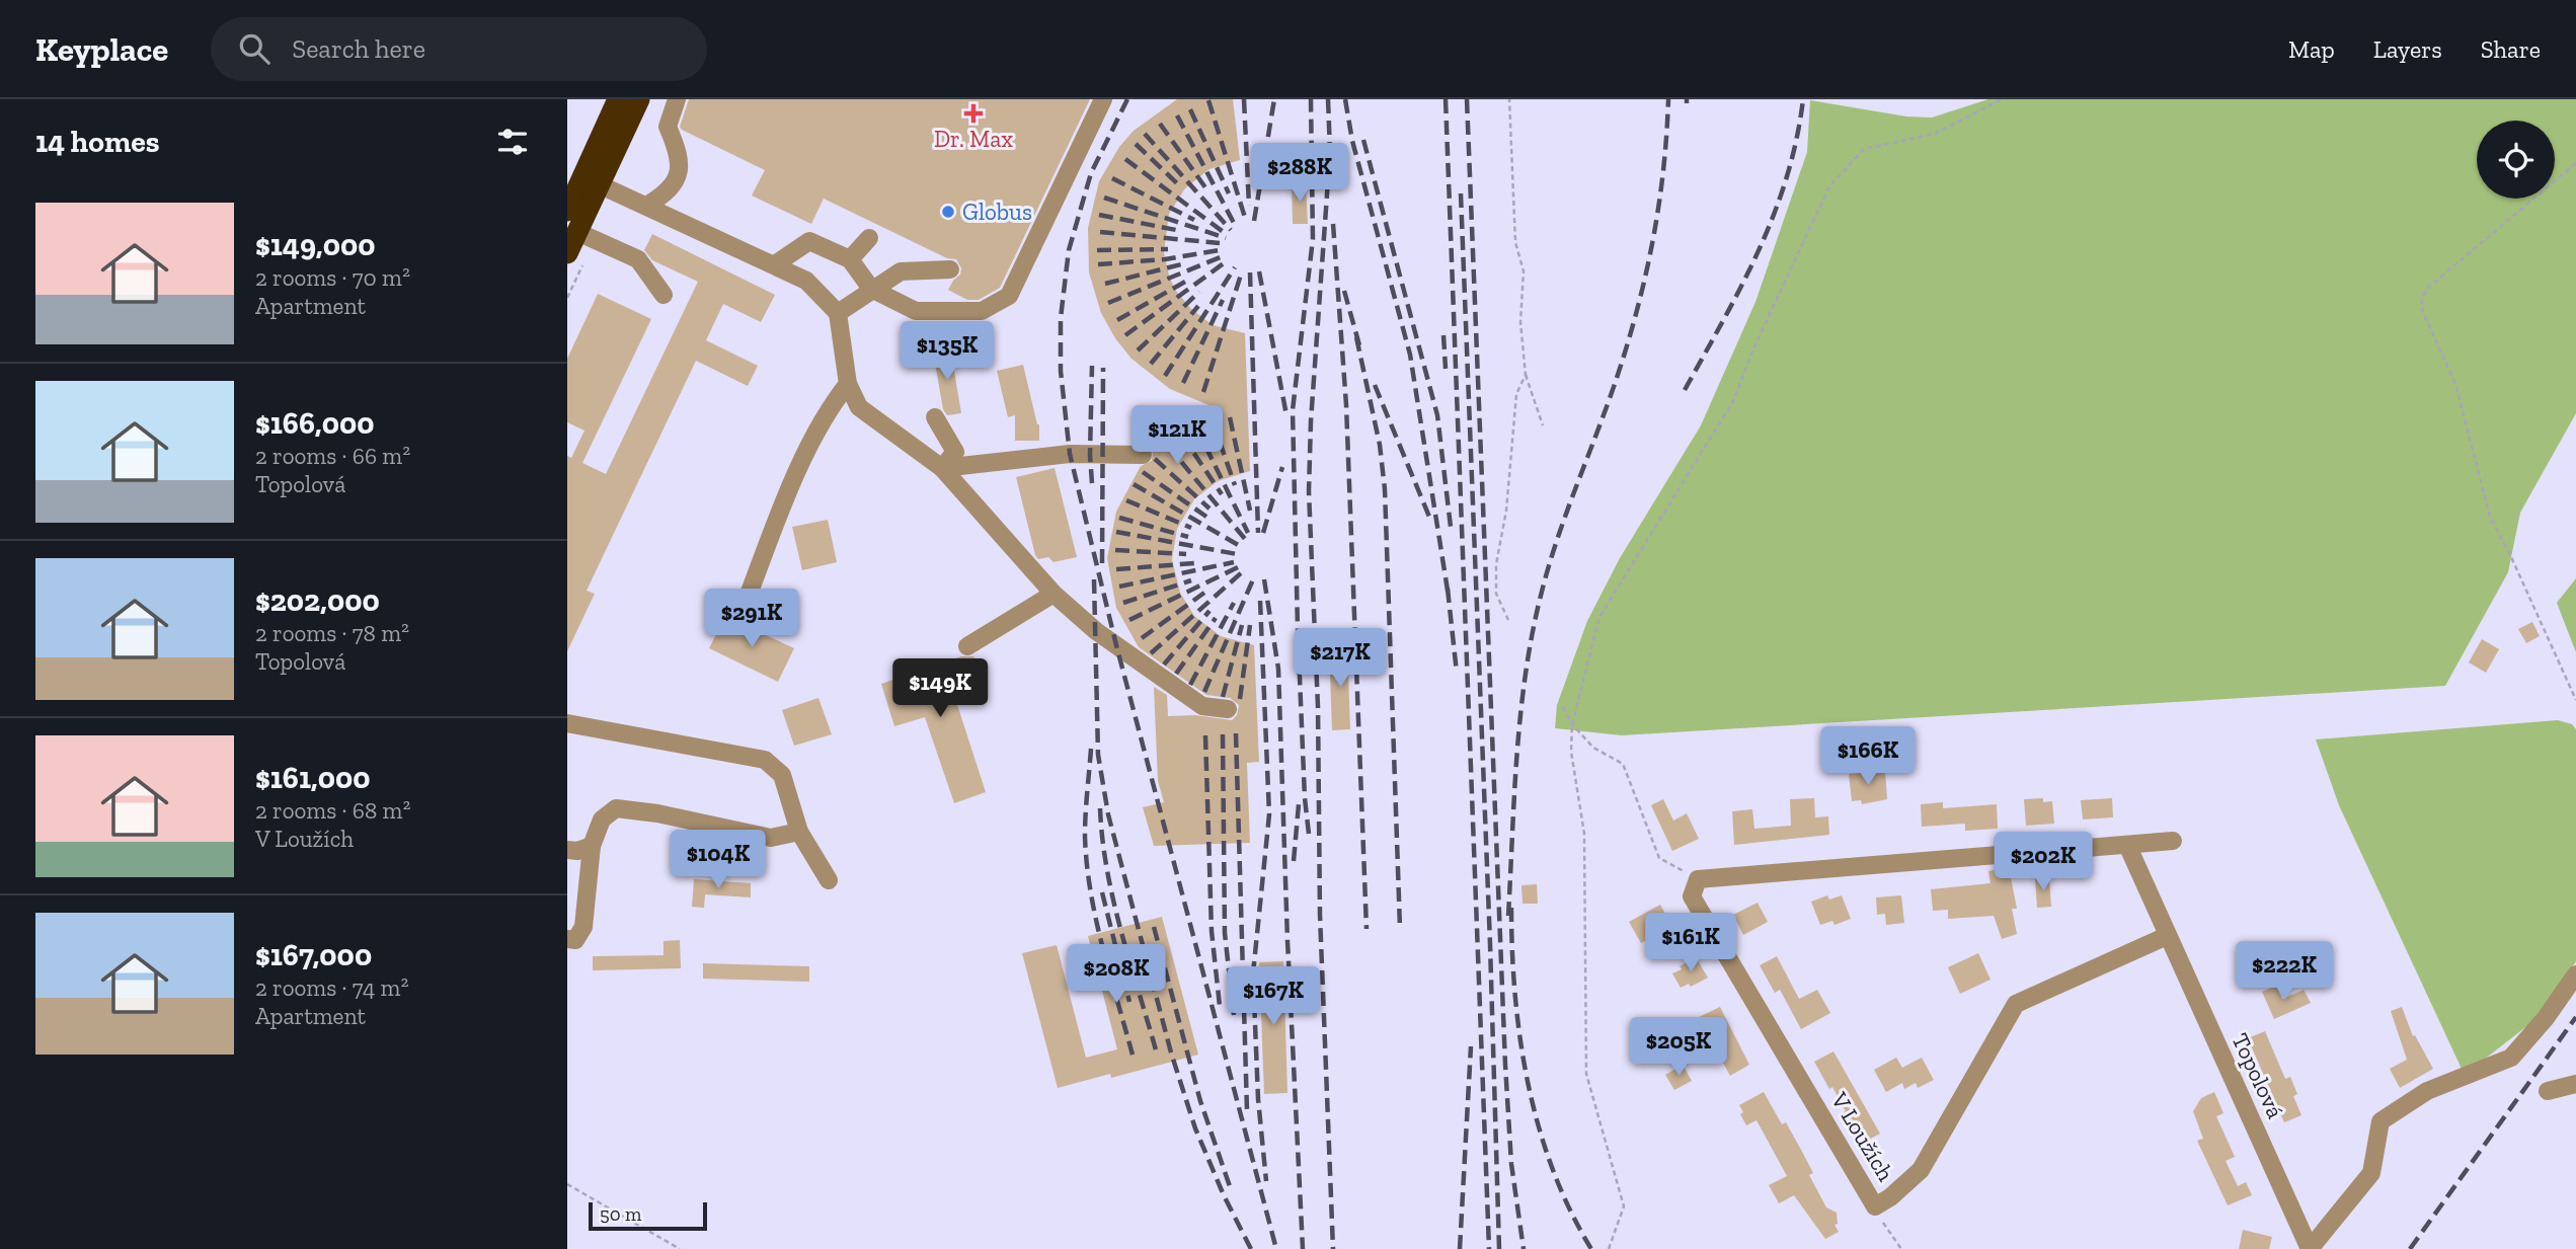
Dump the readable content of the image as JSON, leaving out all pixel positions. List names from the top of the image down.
{
  "streets": {
    "street": ["Topolová", "V Loužích"]
  },
  "crossings": [
    ["Topolová", "V Loužích"]
  ],
  "places": {
    "health": ["Dr. Max"],
    "other": ["Globus"]
  },
  "scale_bar": "50 m",
  "page": {
    "header": "Keyplace",
    "search": "Search here",
    "nav": ["Map", "Layers", "Share"],
    "heading": "14 homes",
    "price": [
      "$288K",
      "$135K",
      "$121K",
      "$291K",
      "$217K",
      "$149K",
      "$166K",
      "$104K",
      "$202K",
      "$161K",
      "$222K",
      "$208K",
      "$167K",
      "$205K"
    ],
    "list": [
      {
        "name": "$149,000",
        "note": "2 rooms · 70 m² · Apartment"
      },
      {
        "name": "$166,000",
        "note": "2 rooms · 66 m² · Topolová"
      },
      {
        "name": "$202,000",
        "note": "2 rooms · 78 m² · Topolová"
      },
      {
        "name": "$161,000",
        "note": "2 rooms · 68 m² · V Loužích"
      },
      {
        "name": "$167,000",
        "note": "2 rooms · 74 m² · Apartment"
      }
    ],
    "scale": "50 m"
  }
}
